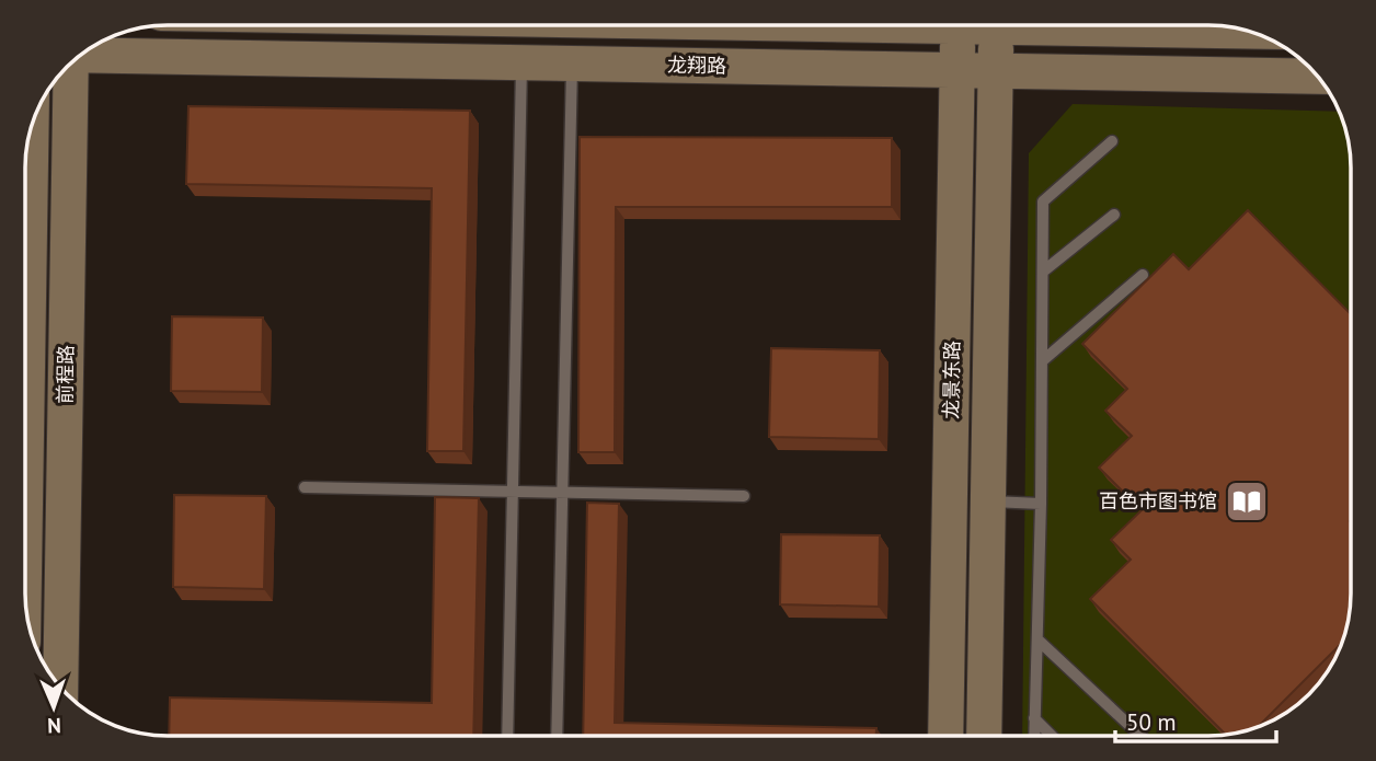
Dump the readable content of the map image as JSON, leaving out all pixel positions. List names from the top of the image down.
{
  "streets": {
    "main road": ["龙翔路", "前程路", "龙景东路"]
  },
  "crossings": [
    ["龙翔路", "龙景东路"]
  ],
  "places": {
    "library": ["百色市图书馆"]
  },
  "scale_bar": "50 m",
  "north": "bottom"
}
